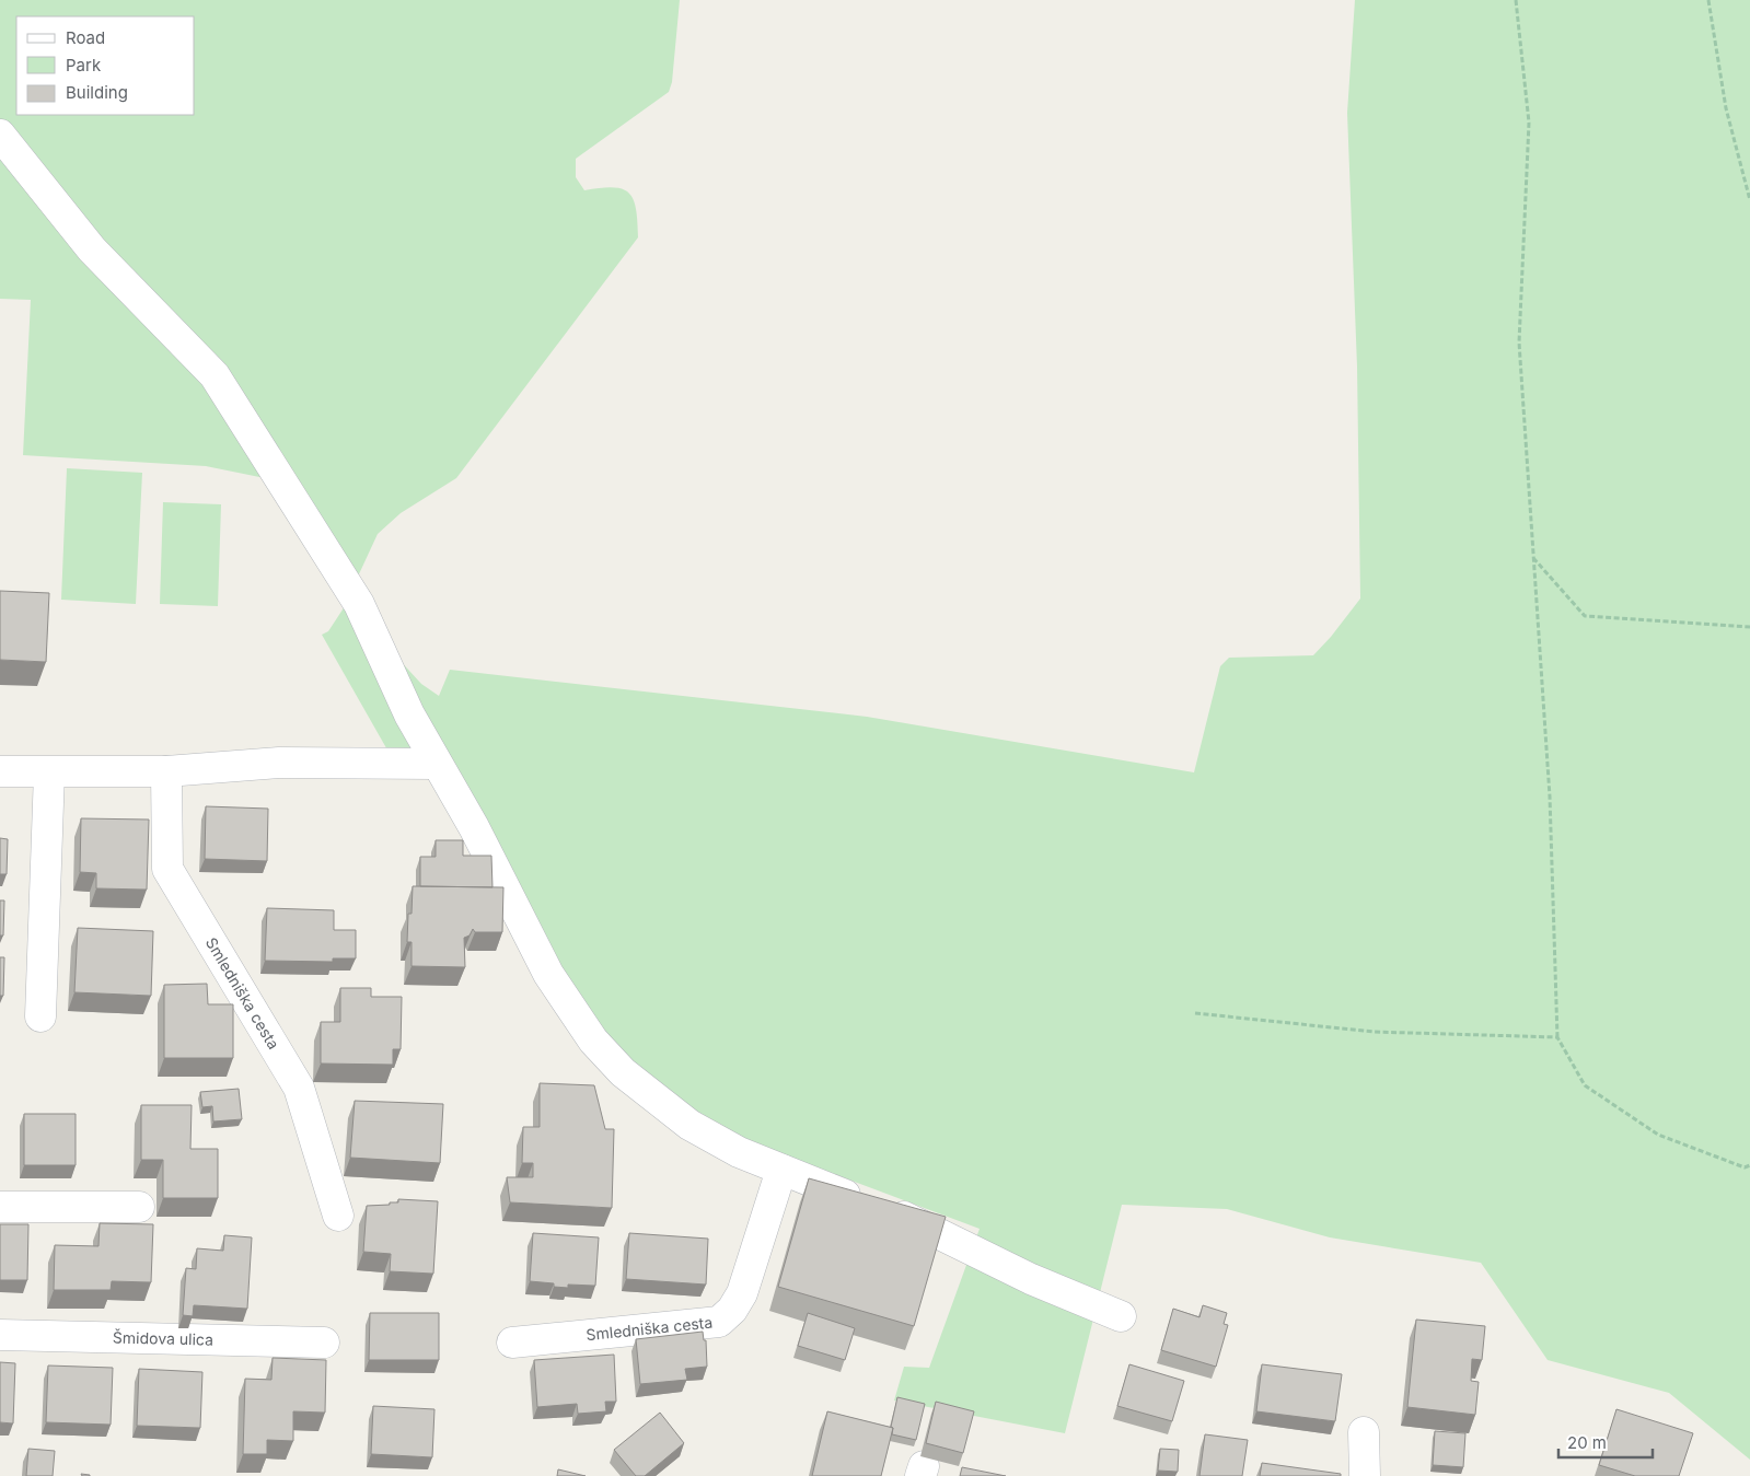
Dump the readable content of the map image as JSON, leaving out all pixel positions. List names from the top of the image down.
{
  "streets": {
    "street": ["Smledniška cesta", "Šmidova ulica"]
  },
  "legend": ["Road", "Park", "Building"],
  "scale_bar": "20 m"
}
